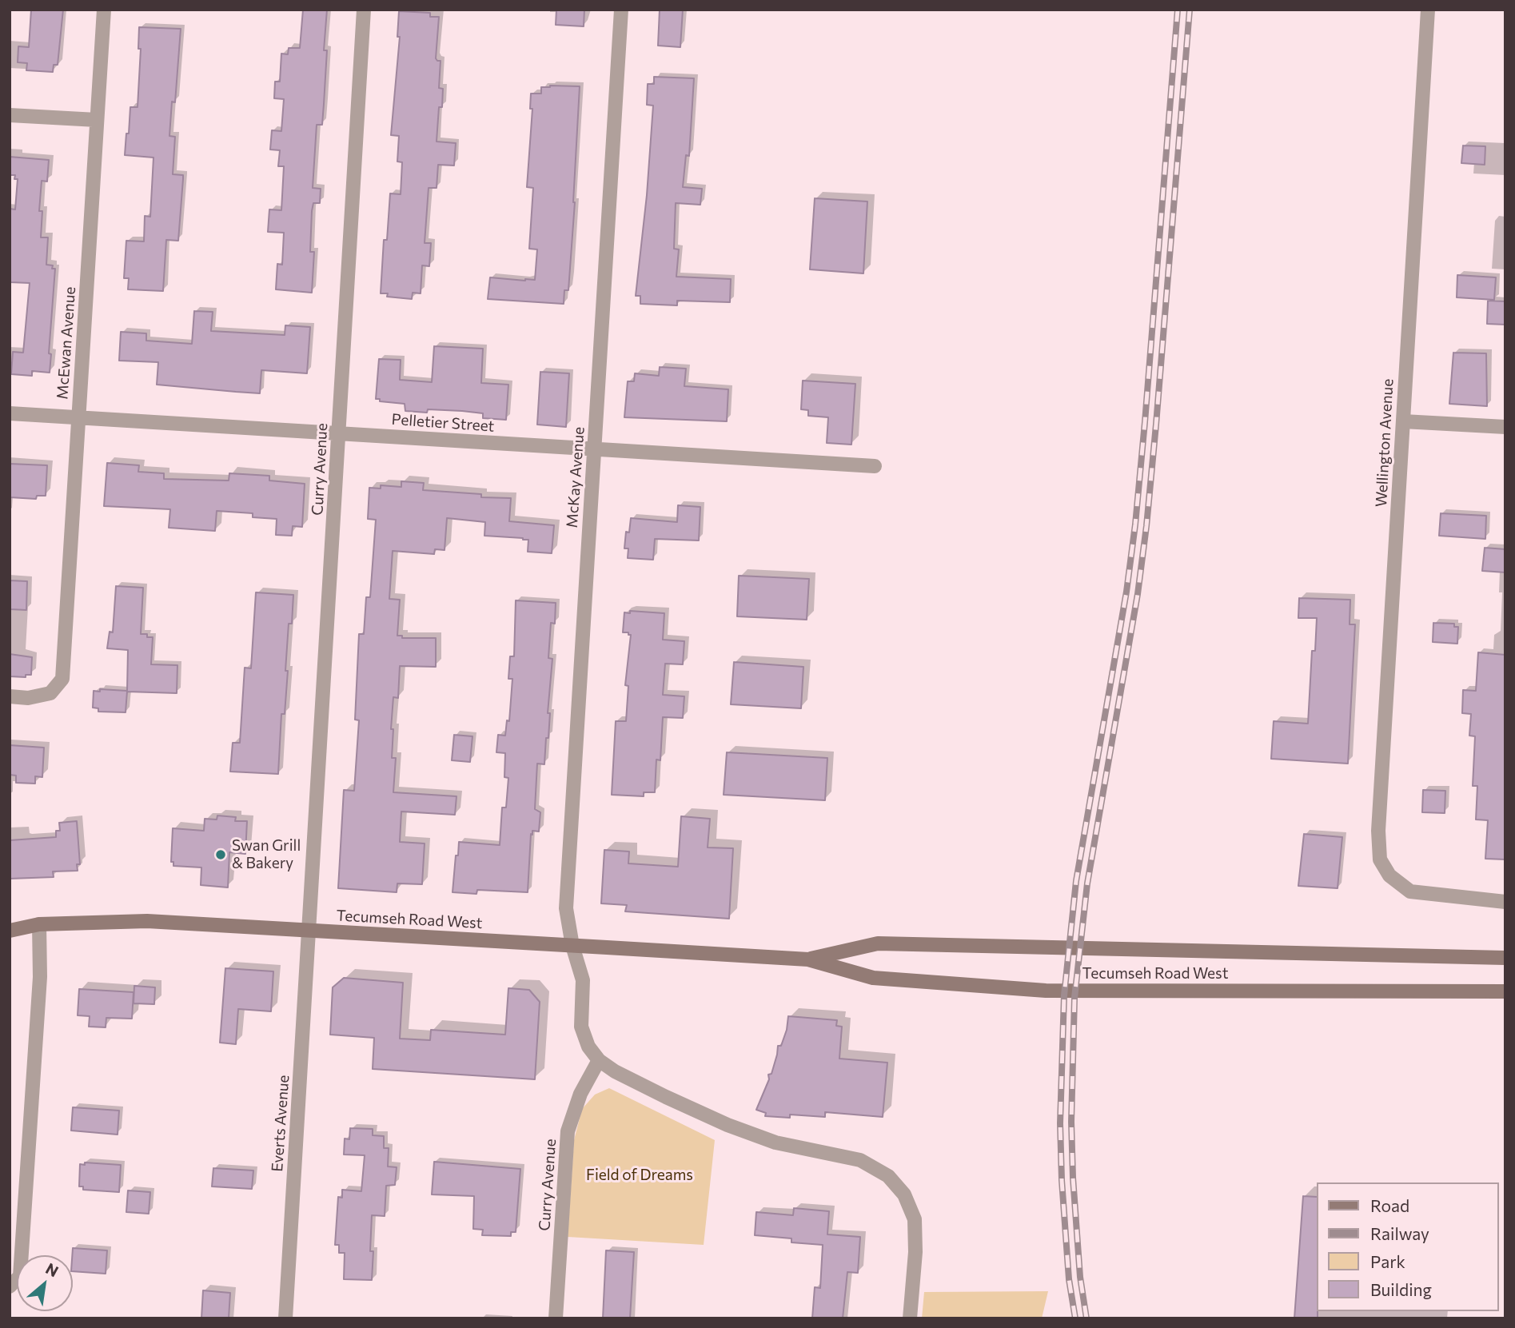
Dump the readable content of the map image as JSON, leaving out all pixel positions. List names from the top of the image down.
{
  "streets": {
    "main road": ["Tecumseh Road West"],
    "street": [
      "McEwan Avenue",
      "Pelletier Street",
      "Wellington Avenue",
      "Curry Avenue",
      "McKay Avenue",
      "Everts Avenue"
    ]
  },
  "crossings": [
    ["McEwan Avenue", "Pelletier Street"],
    ["Pelletier Street", "Curry Avenue"],
    ["Pelletier Street", "McKay Avenue"],
    ["Curry Avenue", "McKay Avenue"],
    ["Curry Avenue", "Tecumseh Road West"],
    ["Curry Avenue", "Everts Avenue"],
    ["McKay Avenue", "Tecumseh Road West"],
    ["Tecumseh Road West", "Everts Avenue"]
  ],
  "parks": ["Field of Dreams"],
  "places": ["Swan Grill & Bakery"],
  "legend": [
    "Road",
    "Railway",
    "Park",
    "Building"
  ],
  "north": "top right"
}
